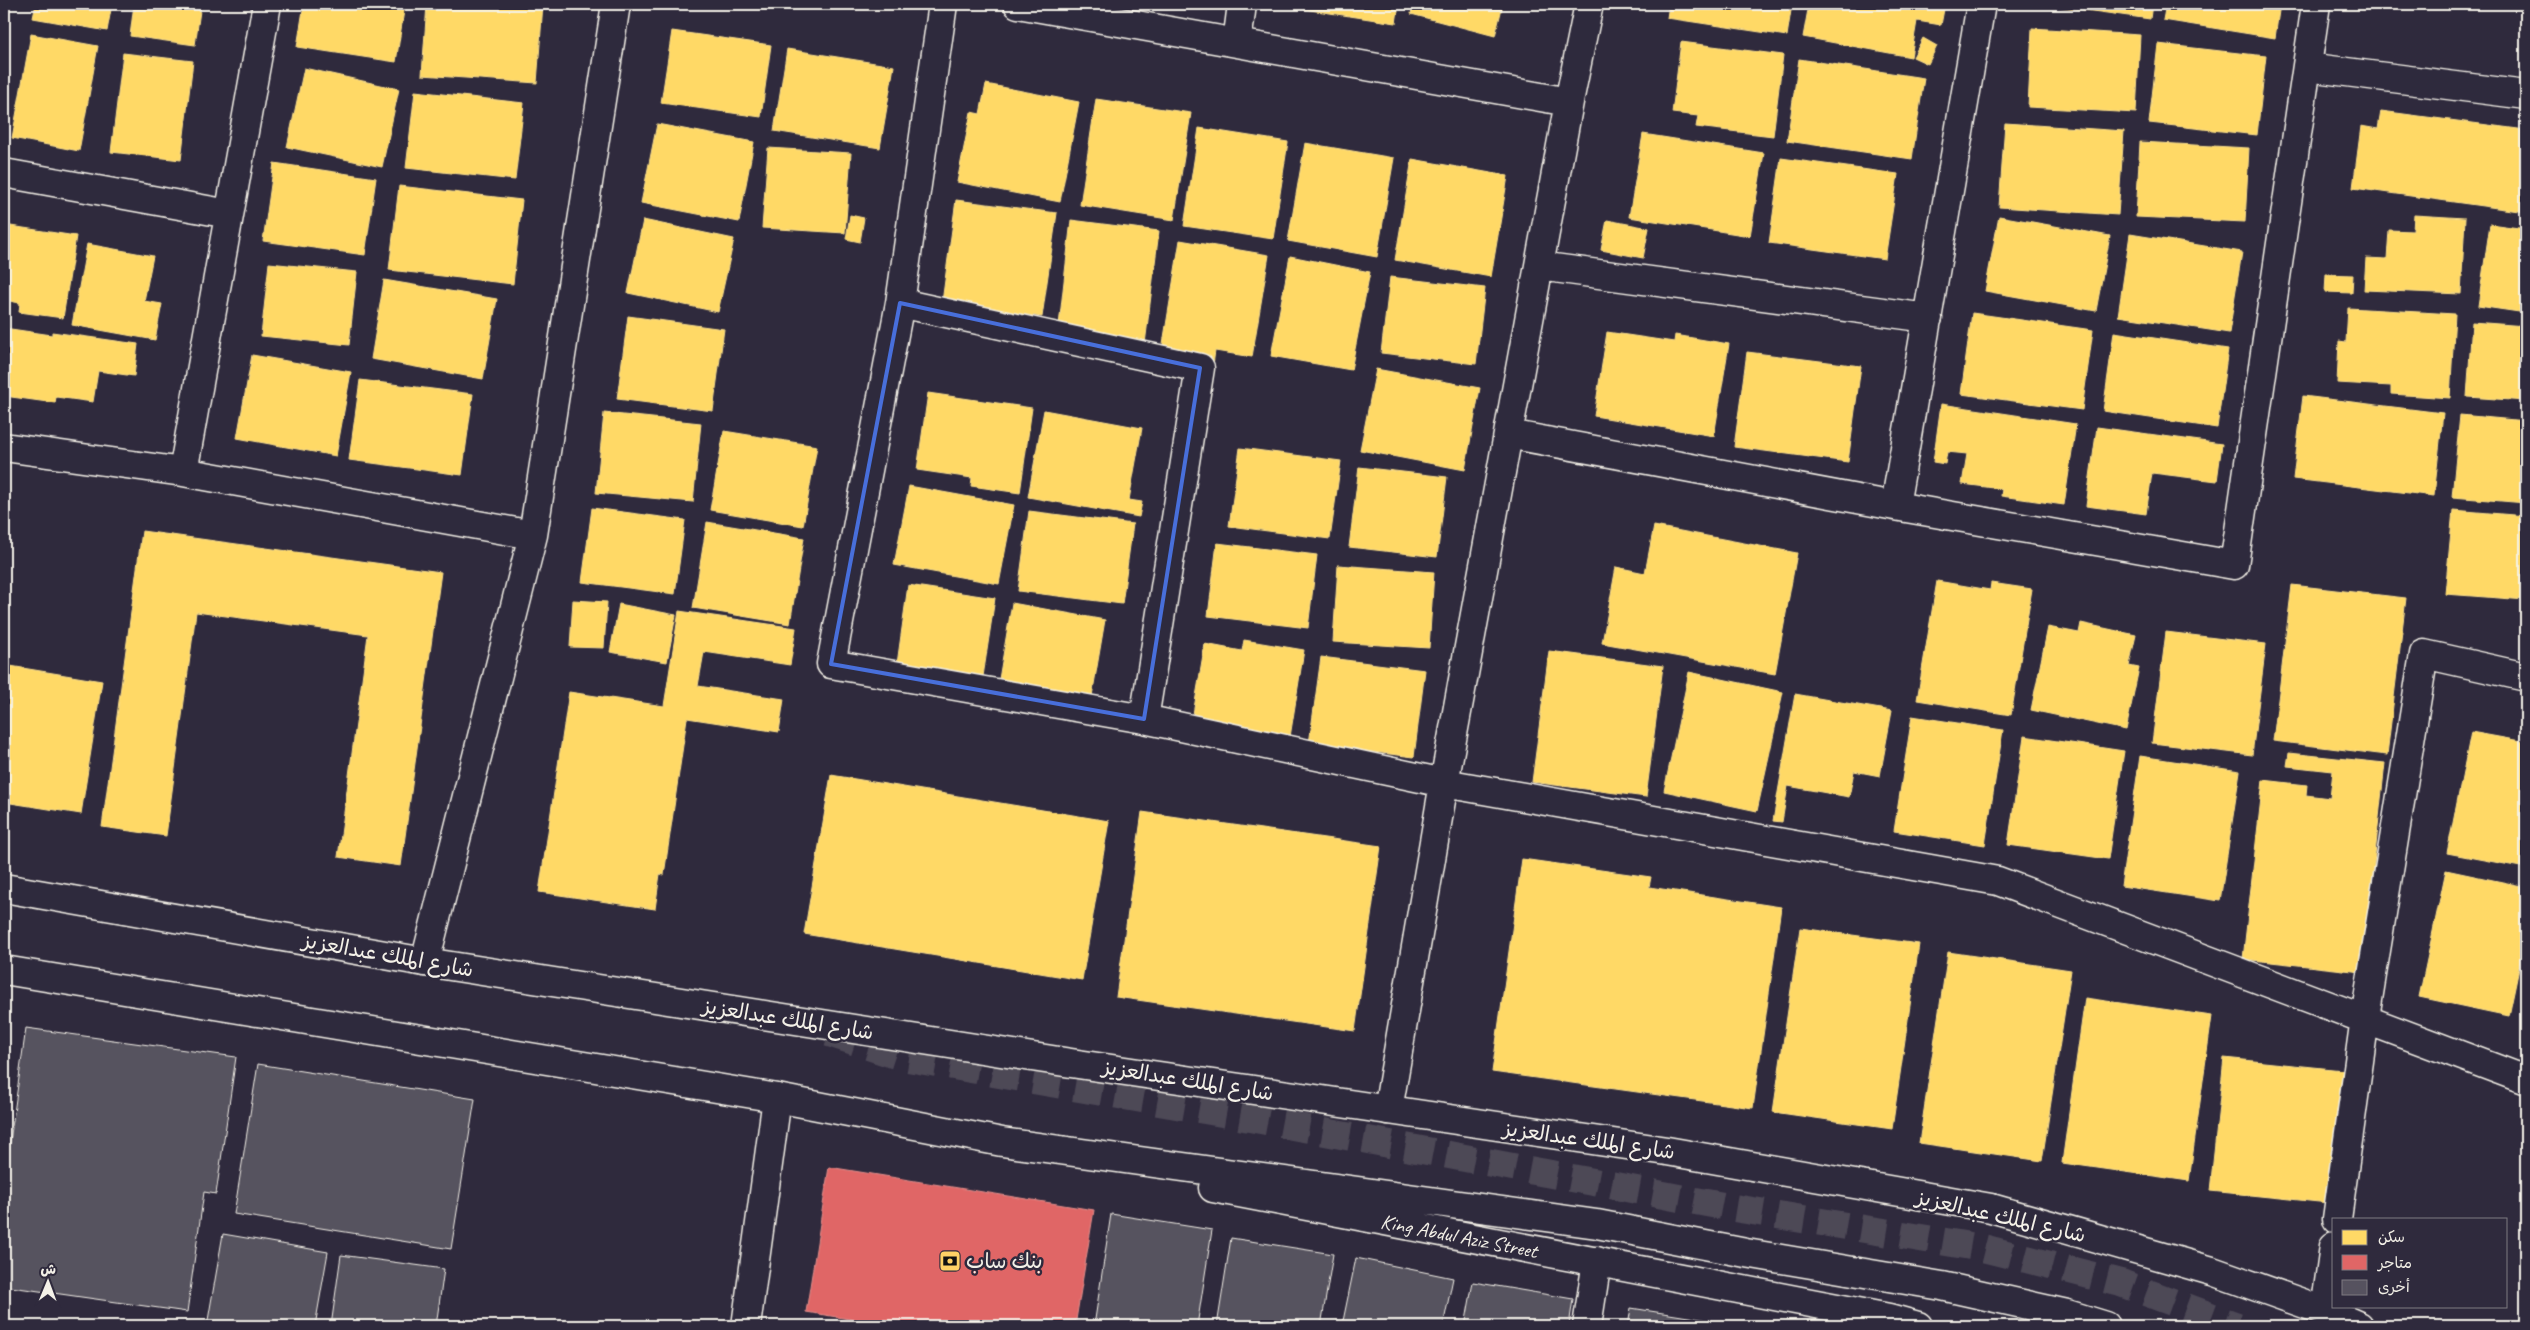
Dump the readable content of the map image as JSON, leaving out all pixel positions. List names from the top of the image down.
{
  "streets": {
    "street": ["شارع الملك عبدالعزيز", "King Abdul Aziz Street"]
  },
  "places": {
    "bank": ["بنك ساب"]
  },
  "legend": ["سكن", "متاجر", "أخرى"],
  "north": "top"
}
